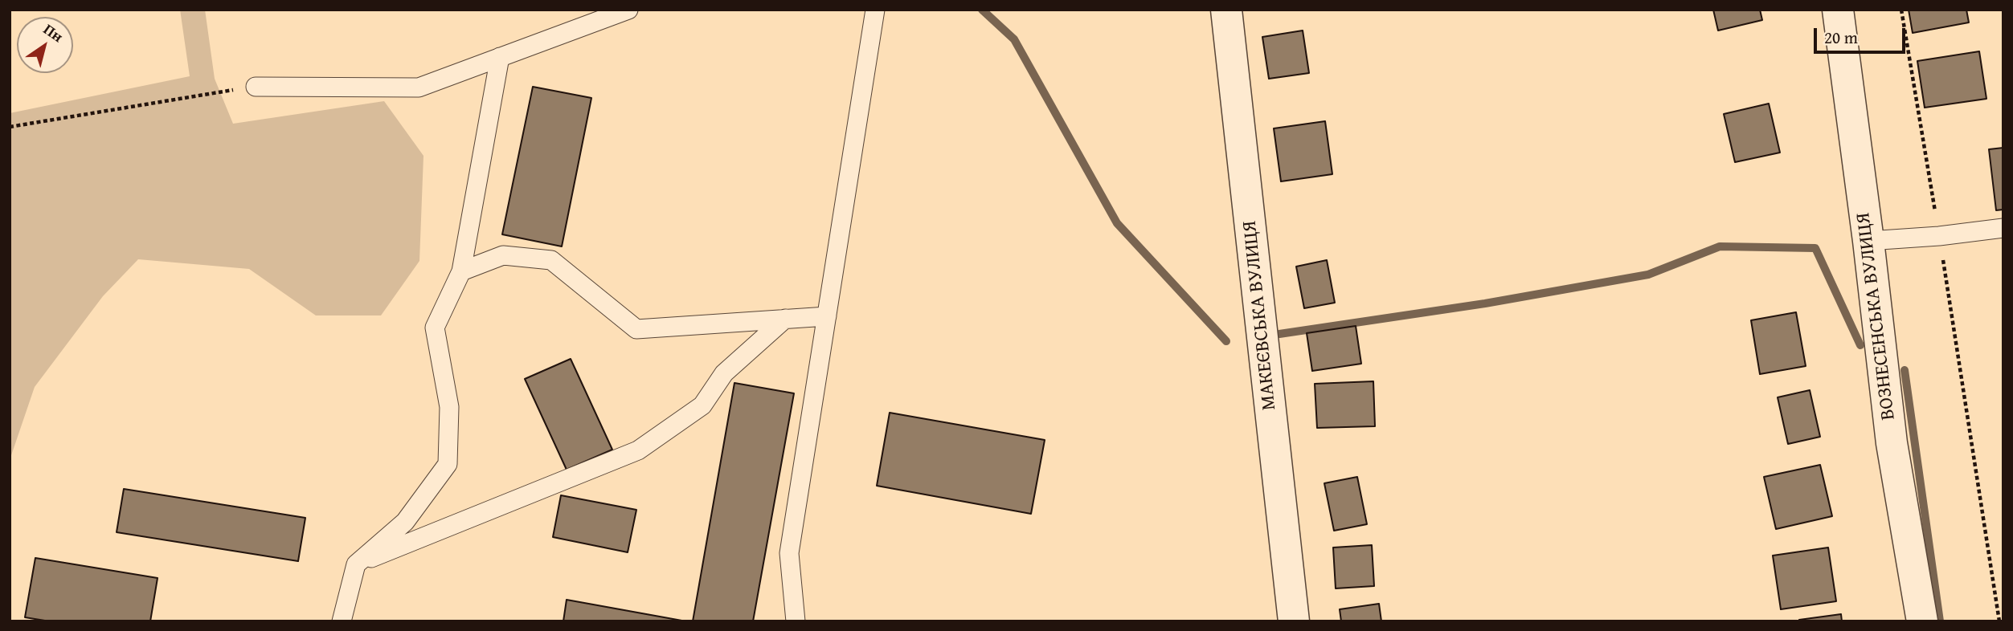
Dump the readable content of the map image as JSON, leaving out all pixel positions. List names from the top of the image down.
{
  "streets": {
    "street": ["МАКЕЄВСЬКА ВУЛИЦЯ", "ВОЗНЕСЕНСЬКА ВУЛИЦЯ"]
  },
  "scale_bar": "20 m",
  "north": "top right"
}
